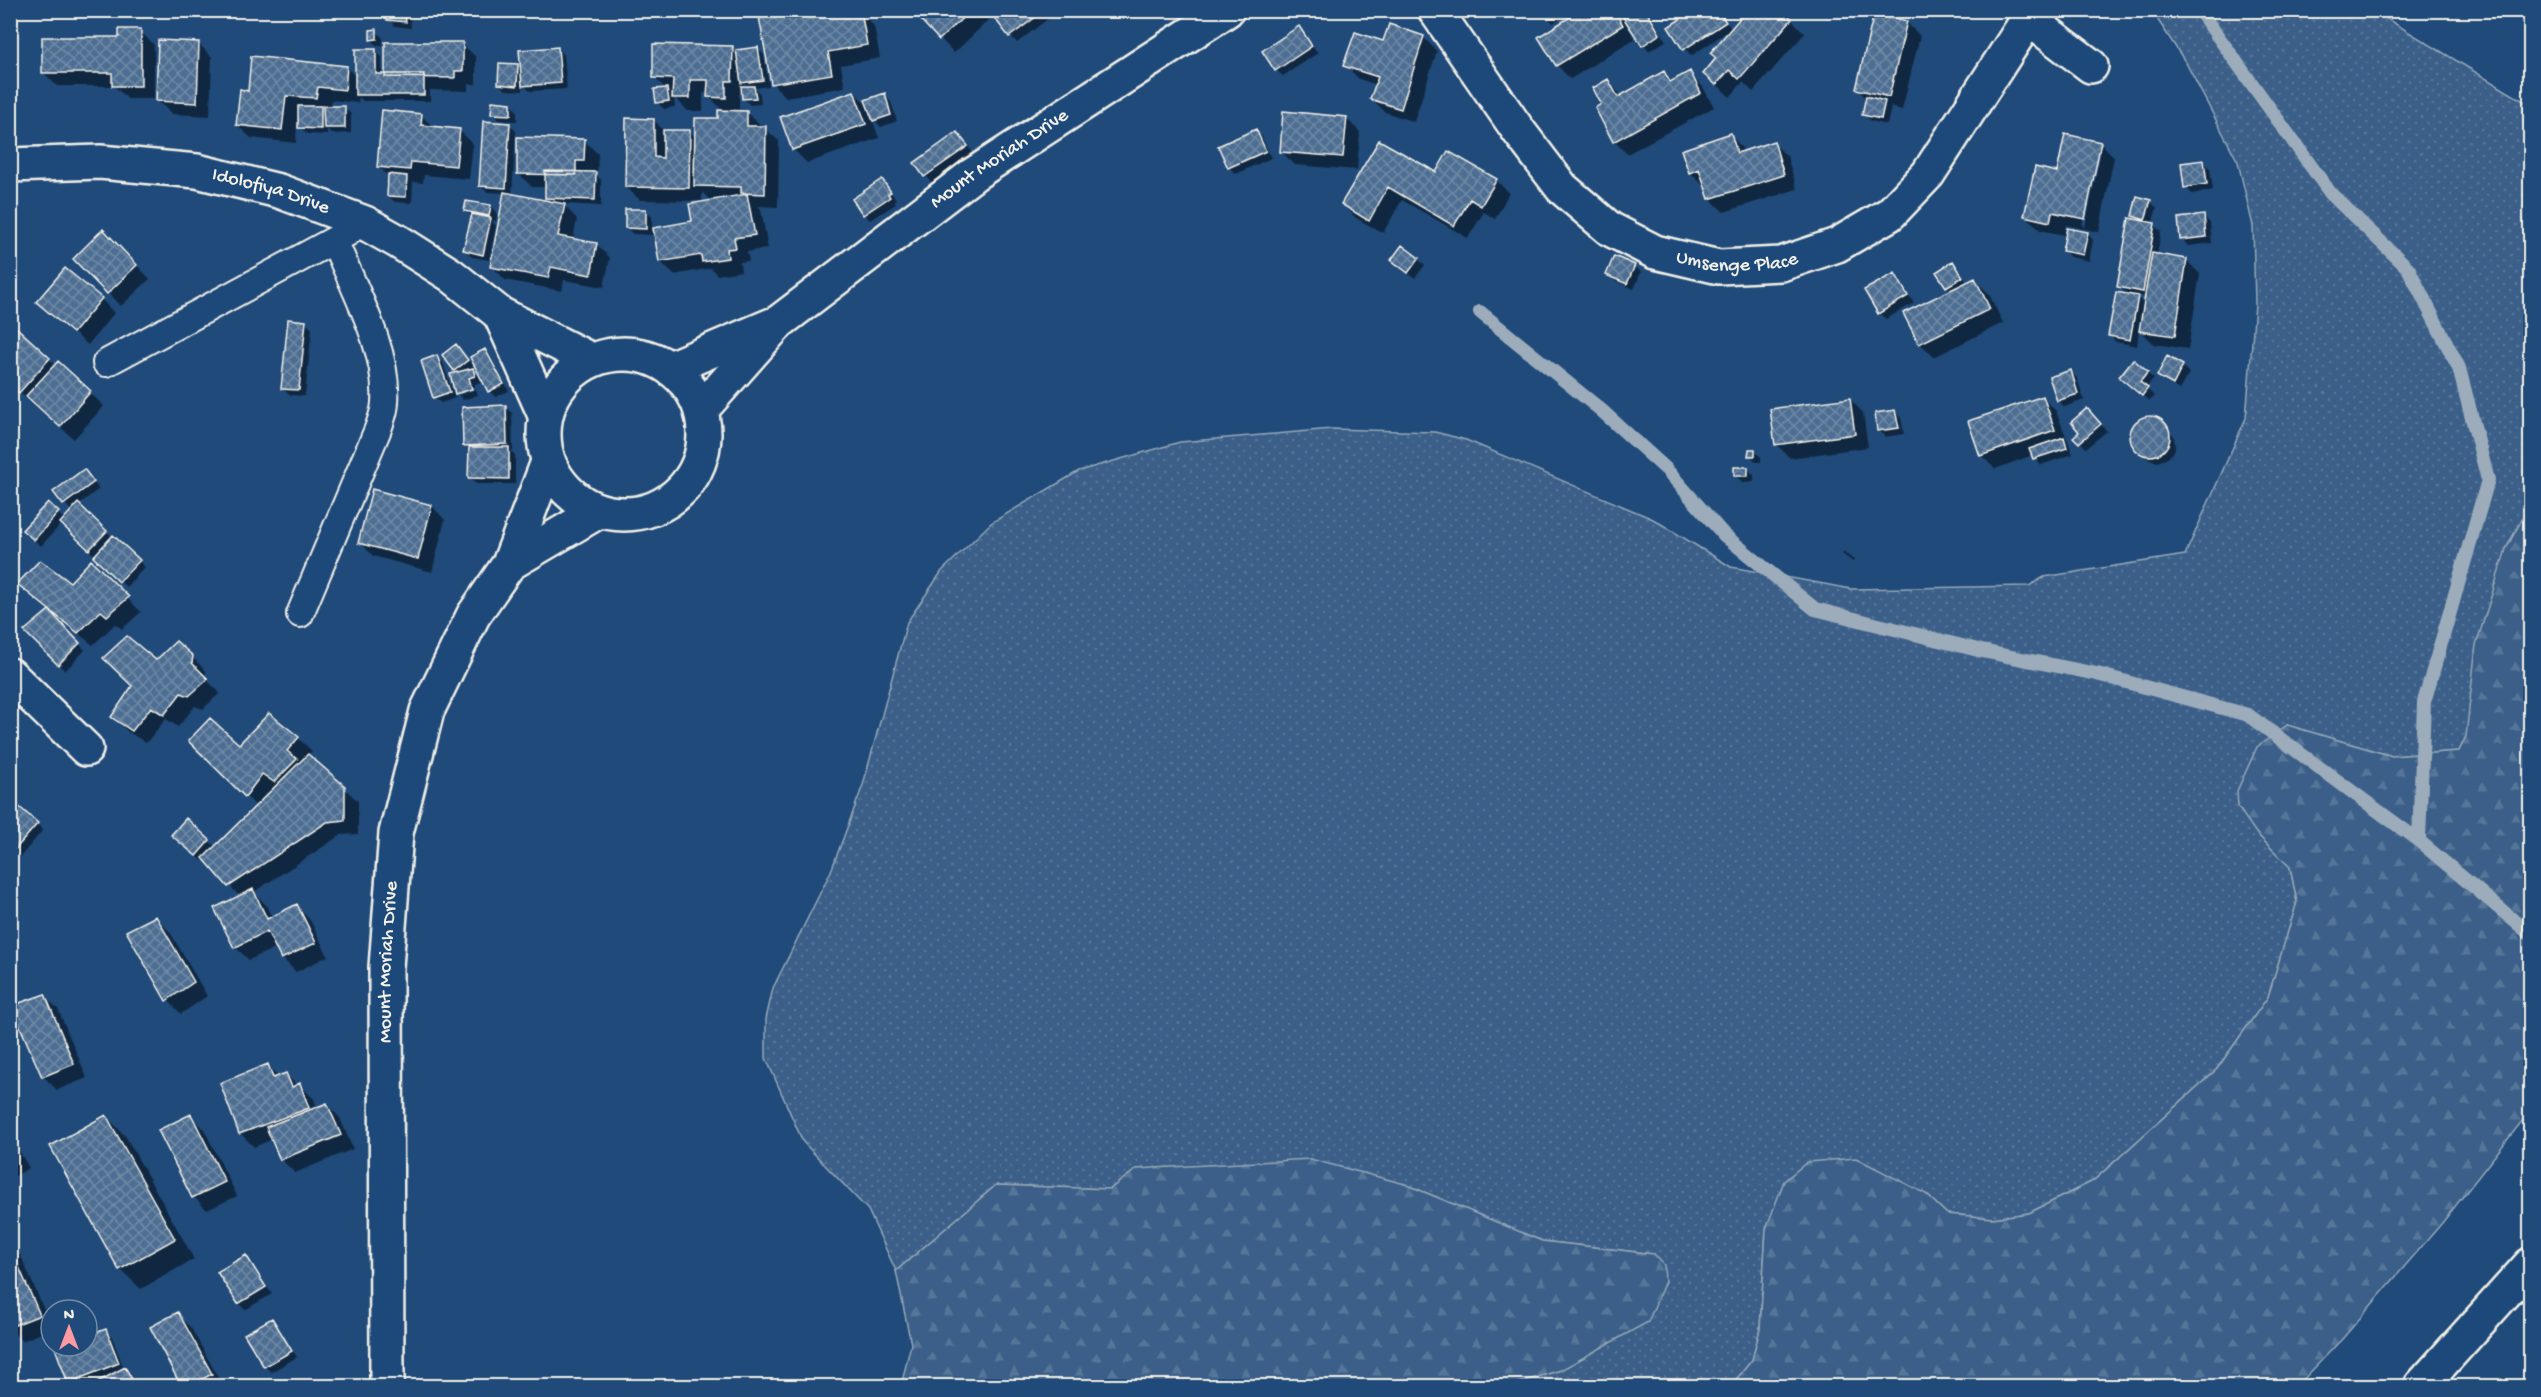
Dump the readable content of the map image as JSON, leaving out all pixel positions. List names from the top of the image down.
{
  "streets": {
    "street": ["Mount Moriah Drive", "Idolofiya Drive", "Umsenge Place"]
  },
  "crossings": [
    ["Mount Moriah Drive", "Idolofiya Drive"]
  ],
  "north": "top"
}
